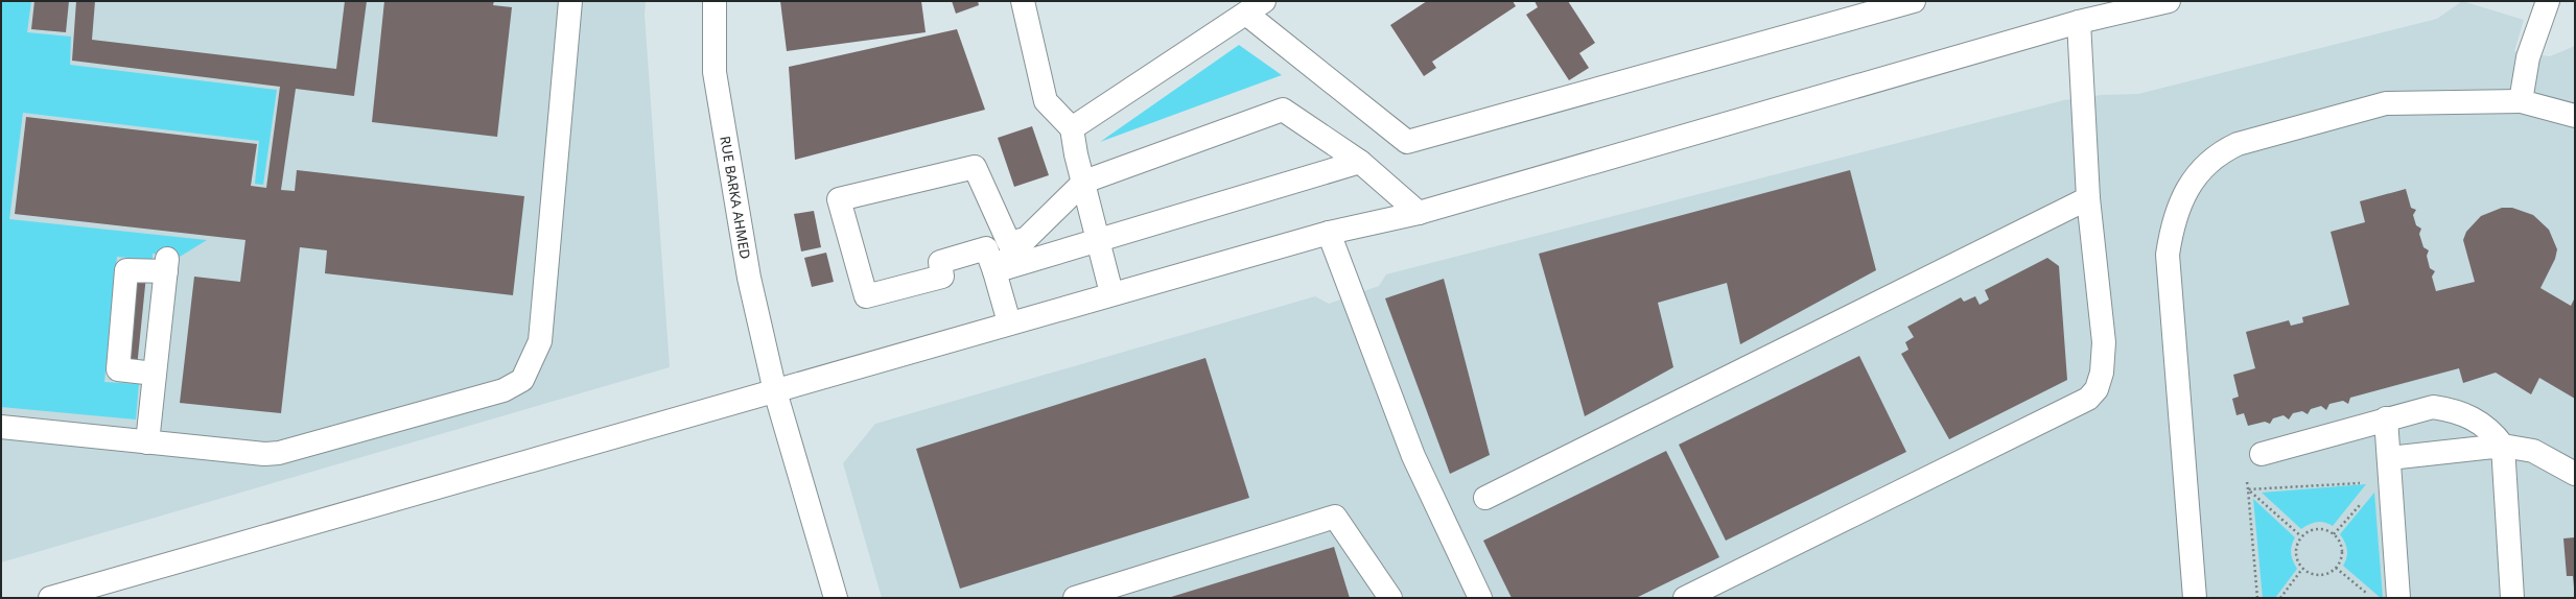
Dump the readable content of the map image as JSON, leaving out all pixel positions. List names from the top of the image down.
{
  "streets": {
    "street": ["RUE BARKA AHMED"]
  }
}
